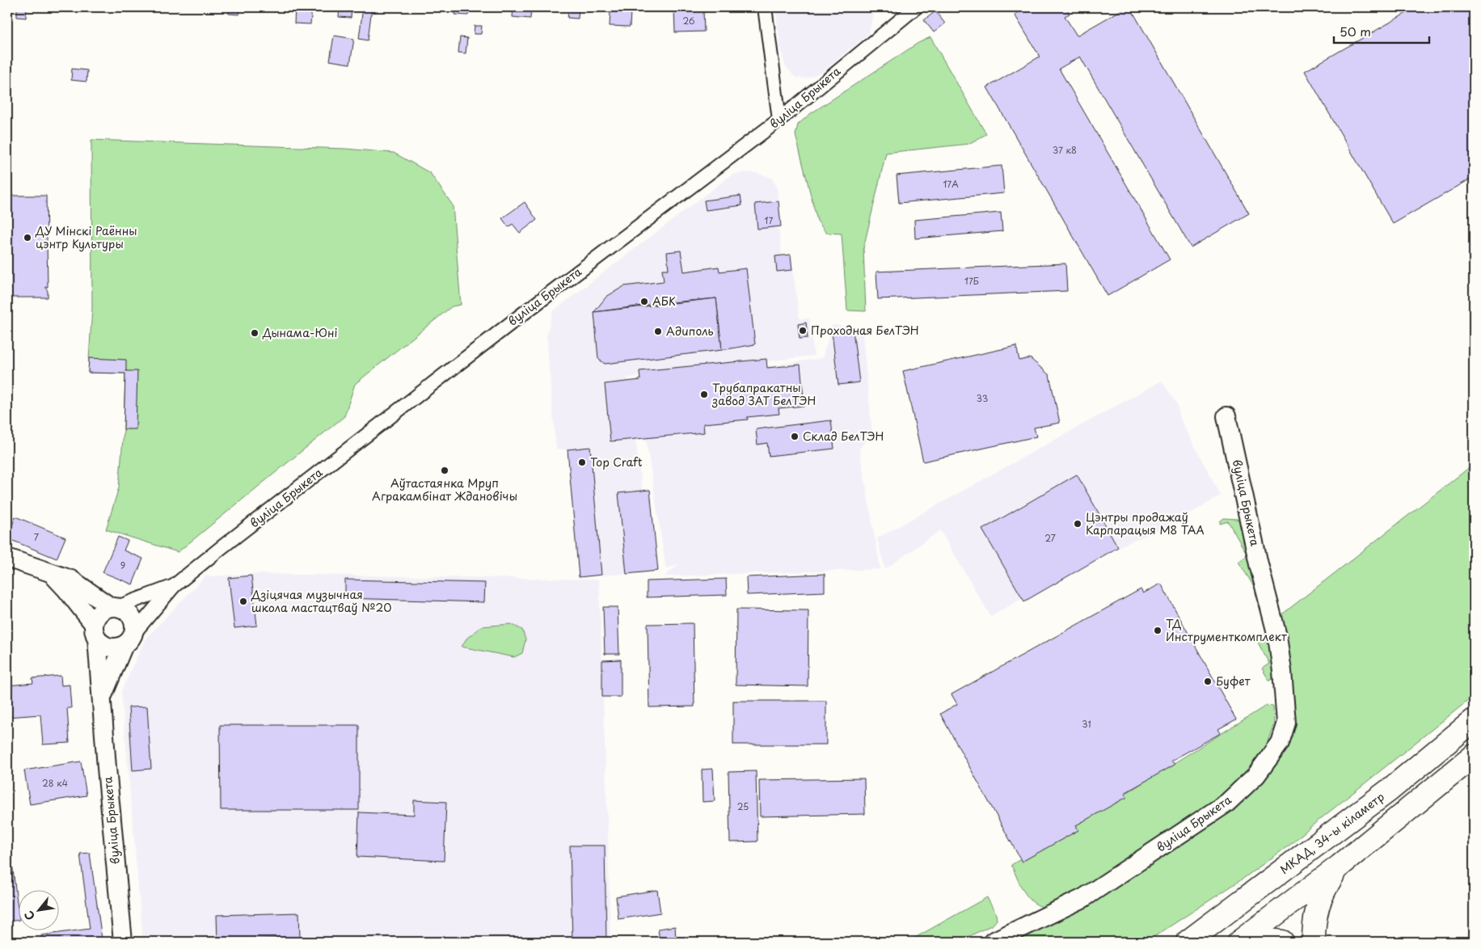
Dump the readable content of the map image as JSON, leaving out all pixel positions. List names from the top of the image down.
{
  "streets": {
    "highway": ["МКАД, 34-ы кіламетр"],
    "street": ["вуліца Брыкета"]
  },
  "places": [
    "ДУ Мінскі Раённы цэнтр Культуры",
    "АБК",
    "Проходная БелТЭН",
    "Адиполь",
    "Дынама-Юні",
    "Трубапракатны завод ЗАТ БелТЭН",
    "Склад БелТЭН",
    "Top Craft",
    "Аўтастаянка Мруп Агракамбінат Ждановічы",
    "Цэнтры продажаў Карпарацыя М8 ТАА",
    "Дзіцячая музычная школа мастацтваў №20",
    "ТД Инструменткомплект",
    "Буфет"
  ],
  "house_numbers": [
    "26",
    "37 к8",
    "17А",
    "17",
    "17Б",
    "33",
    "7",
    "27",
    "9",
    "31",
    "28 к4",
    "25"
  ],
  "scale_bar": "50 m",
  "north": "bottom left"
}
